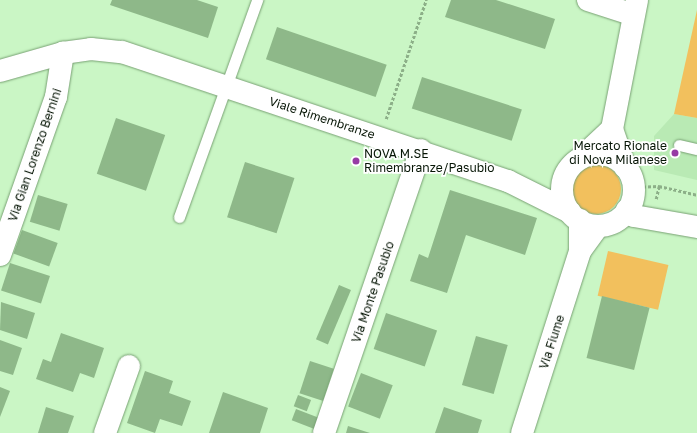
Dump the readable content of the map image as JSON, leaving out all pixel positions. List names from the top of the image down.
{
  "streets": {
    "street": [
      "Viale Rimembranze",
      "Via Gian Lorenzo Bernini",
      "Via Monte Pasubio",
      "Via Fiume"
    ]
  },
  "crossings": [
    ["Viale Rimembranze", "Via Gian Lorenzo Bernini"],
    ["Viale Rimembranze", "Via Monte Pasubio"],
    ["Viale Rimembranze", "Via Fiume"]
  ],
  "places": ["Mercato Rionale di Nova Milanese", "NOVA M.SE Rimembranze/Pasubio"]
}
